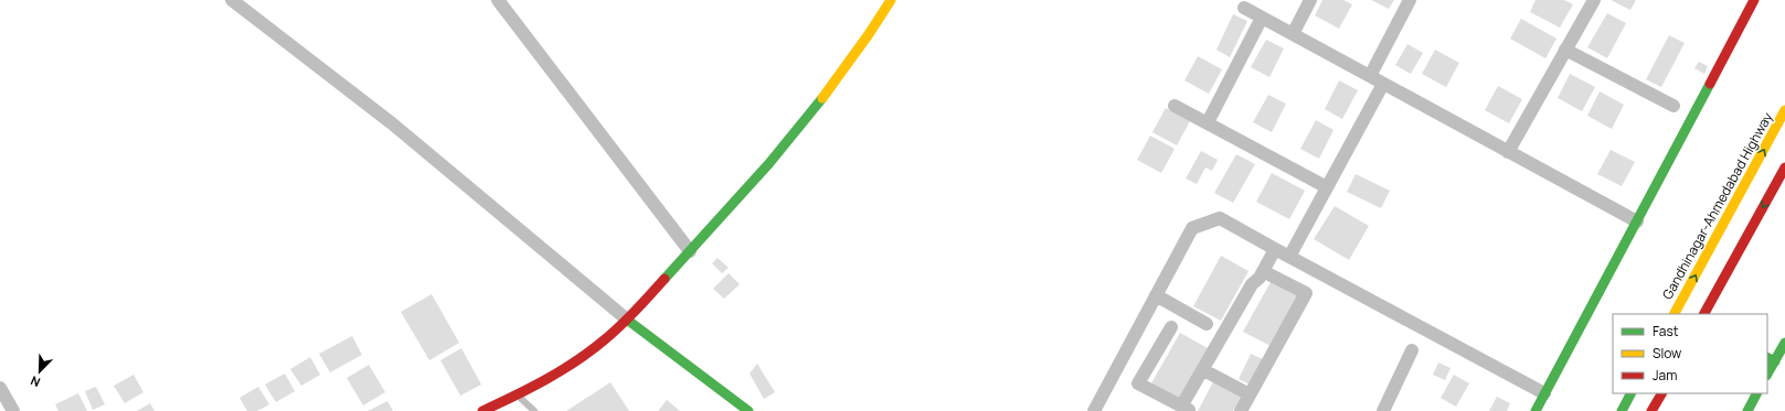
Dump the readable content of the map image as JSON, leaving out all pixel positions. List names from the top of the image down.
{
  "streets": {
    "street": ["Gandhinagar-Ahmedabad Highway"]
  },
  "legend": ["Fast", "Slow", "Jam"],
  "north": "bottom left"
}
